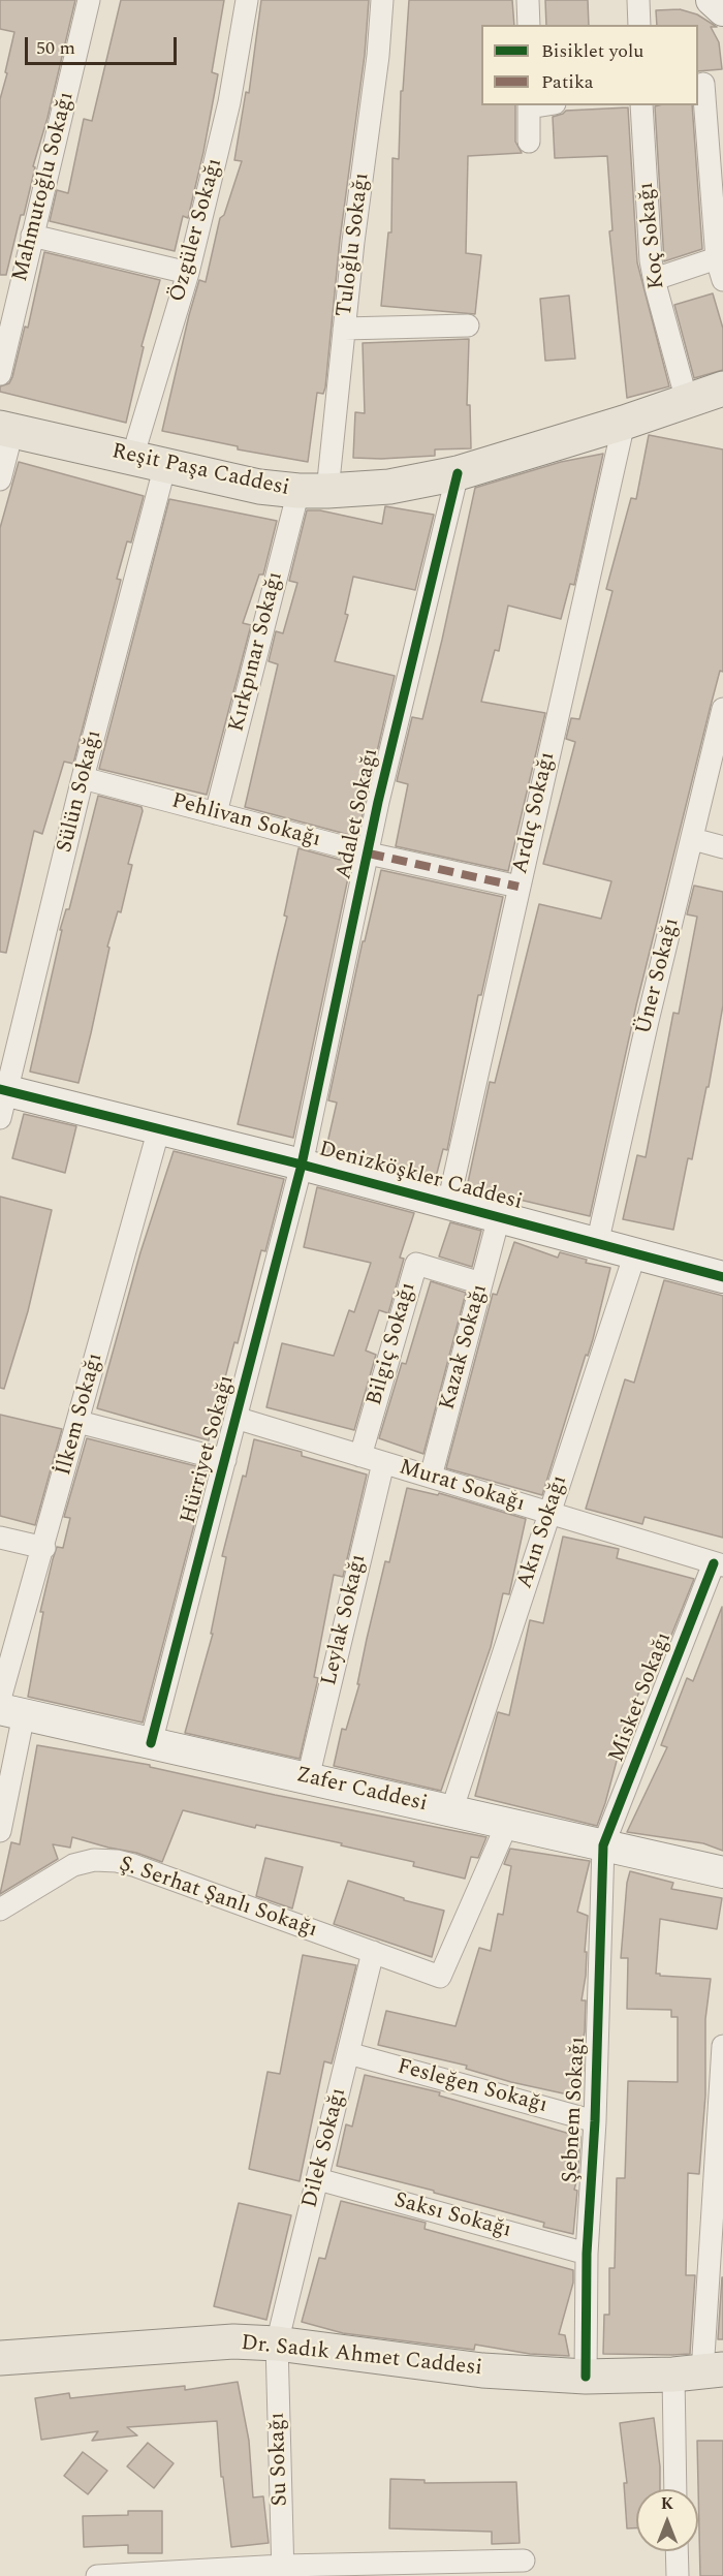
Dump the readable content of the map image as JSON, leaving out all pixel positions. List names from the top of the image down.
{
  "streets": {
    "main road": ["Reşit Paşa Caddesi", "Dr. Sadık Ahmet Caddesi"],
    "street": [
      "Mahmutoğlu Sokağı",
      "Özgüler Sokağı",
      "Koç Sokağı",
      "Tuloğlu Sokağı",
      "Kırkpınar Sokağı",
      "Sülün Sokağı",
      "Ardıç Sokağı",
      "Adalet Sokağı",
      "Pehlivan Sokağı",
      "Üner Sokağı",
      "Denizköşkler Caddesi",
      "Bilgiç Sokağı",
      "Kazak Sokağı",
      "İlkem Sokağı",
      "Hürriyet Sokağı",
      "Murat Sokağı",
      "Akın Sokağı",
      "Leylak Sokağı",
      "Misket Sokağı",
      "Zafer Caddesi",
      "Ş. Serhat Şanlı Sokağı",
      "Fesleğen Sokağı",
      "Şebnem Sokağı",
      "Dilek Sokağı",
      "Saksı Sokağı",
      "Su Sokağı"
    ]
  },
  "crossings": [
    ["Özgüler Sokağı", "Reşit Paşa Caddesi"],
    ["Koç Sokağı", "Reşit Paşa Caddesi"],
    ["Tuloğlu Sokağı", "Reşit Paşa Caddesi"],
    ["Tuloğlu Sokağı", "Kırkpınar Sokağı"],
    ["Reşit Paşa Caddesi", "Kırkpınar Sokağı"],
    ["Reşit Paşa Caddesi", "Sülün Sokağı"],
    ["Reşit Paşa Caddesi", "Ardıç Sokağı"],
    ["Reşit Paşa Caddesi", "Adalet Sokağı"],
    ["Kırkpınar Sokağı", "Pehlivan Sokağı"],
    ["Sülün Sokağı", "Pehlivan Sokağı"],
    ["Sülün Sokağı", "Denizköşkler Caddesi"],
    ["Ardıç Sokağı", "Pehlivan Sokağı"],
    ["Ardıç Sokağı", "Denizköşkler Caddesi"],
    ["Adalet Sokağı", "Pehlivan Sokağı"],
    ["Adalet Sokağı", "Denizköşkler Caddesi"],
    ["Adalet Sokağı", "Hürriyet Sokağı"],
    ["Üner Sokağı", "Denizköşkler Caddesi"],
    ["Denizköşkler Caddesi", "Kazak Sokağı"],
    ["Denizköşkler Caddesi", "İlkem Sokağı"],
    ["Denizköşkler Caddesi", "Hürriyet Sokağı"],
    ["Denizköşkler Caddesi", "Akın Sokağı"],
    ["Bilgiç Sokağı", "Kazak Sokağı"],
    ["Bilgiç Sokağı", "Murat Sokağı"],
    ["Kazak Sokağı", "Murat Sokağı"],
    ["İlkem Sokağı", "Zafer Caddesi"],
    ["Hürriyet Sokağı", "Murat Sokağı"],
    ["Hürriyet Sokağı", "Zafer Caddesi"],
    ["Murat Sokağı", "Akın Sokağı"],
    ["Murat Sokağı", "Leylak Sokağı"],
    ["Murat Sokağı", "Misket Sokağı"],
    ["Akın Sokağı", "Zafer Caddesi"],
    ["Leylak Sokağı", "Zafer Caddesi"],
    ["Misket Sokağı", "Zafer Caddesi"],
    ["Misket Sokağı", "Şebnem Sokağı"],
    ["Zafer Caddesi", "Ş. Serhat Şanlı Sokağı"],
    ["Zafer Caddesi", "Şebnem Sokağı"],
    ["Ş. Serhat Şanlı Sokağı", "Dilek Sokağı"],
    ["Fesleğen Sokağı", "Şebnem Sokağı"],
    ["Fesleğen Sokağı", "Dilek Sokağı"],
    ["Şebnem Sokağı", "Saksı Sokağı"],
    ["Şebnem Sokağı", "Dr. Sadık Ahmet Caddesi"],
    ["Dilek Sokağı", "Saksı Sokağı"],
    ["Dilek Sokağı", "Dr. Sadık Ahmet Caddesi"],
    ["Dilek Sokağı", "Su Sokağı"],
    ["Dr. Sadık Ahmet Caddesi", "Su Sokağı"]
  ],
  "legend": ["Bisiklet yolu", "Patika"],
  "scale_bar": "50 m",
  "north": "top"
}
